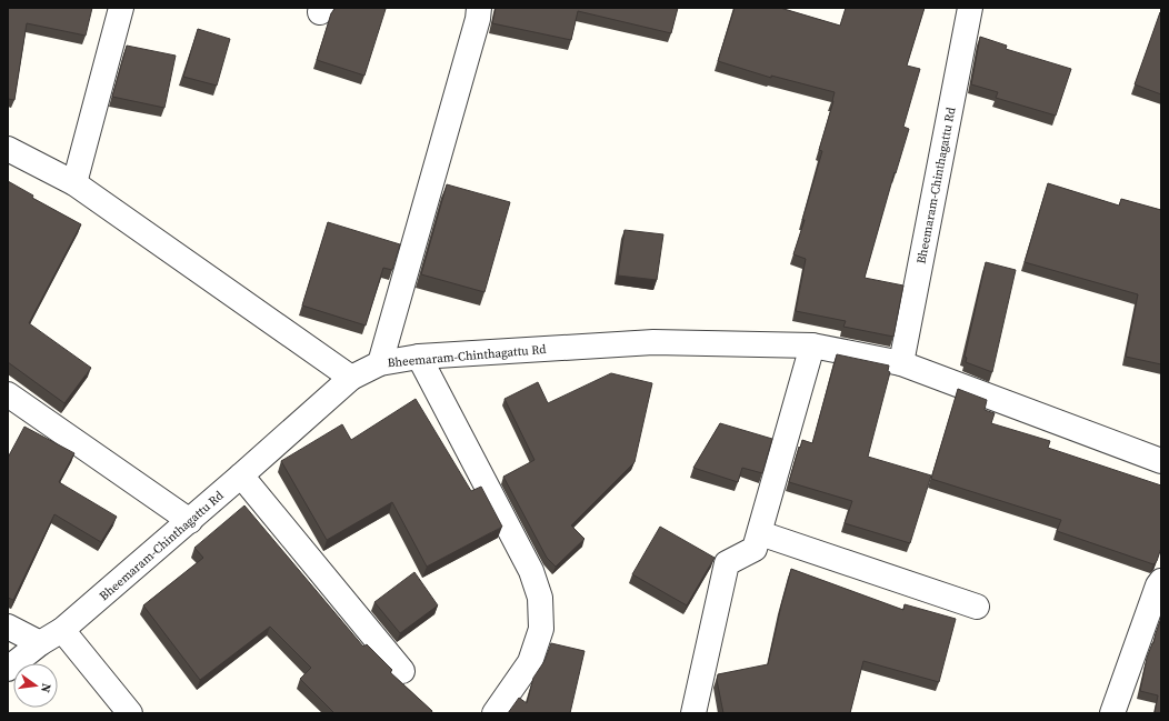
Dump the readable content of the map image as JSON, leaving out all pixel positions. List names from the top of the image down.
{
  "streets": {
    "street": ["Bheemaram-Chinthagattu Rd"]
  },
  "north": "right"
}
